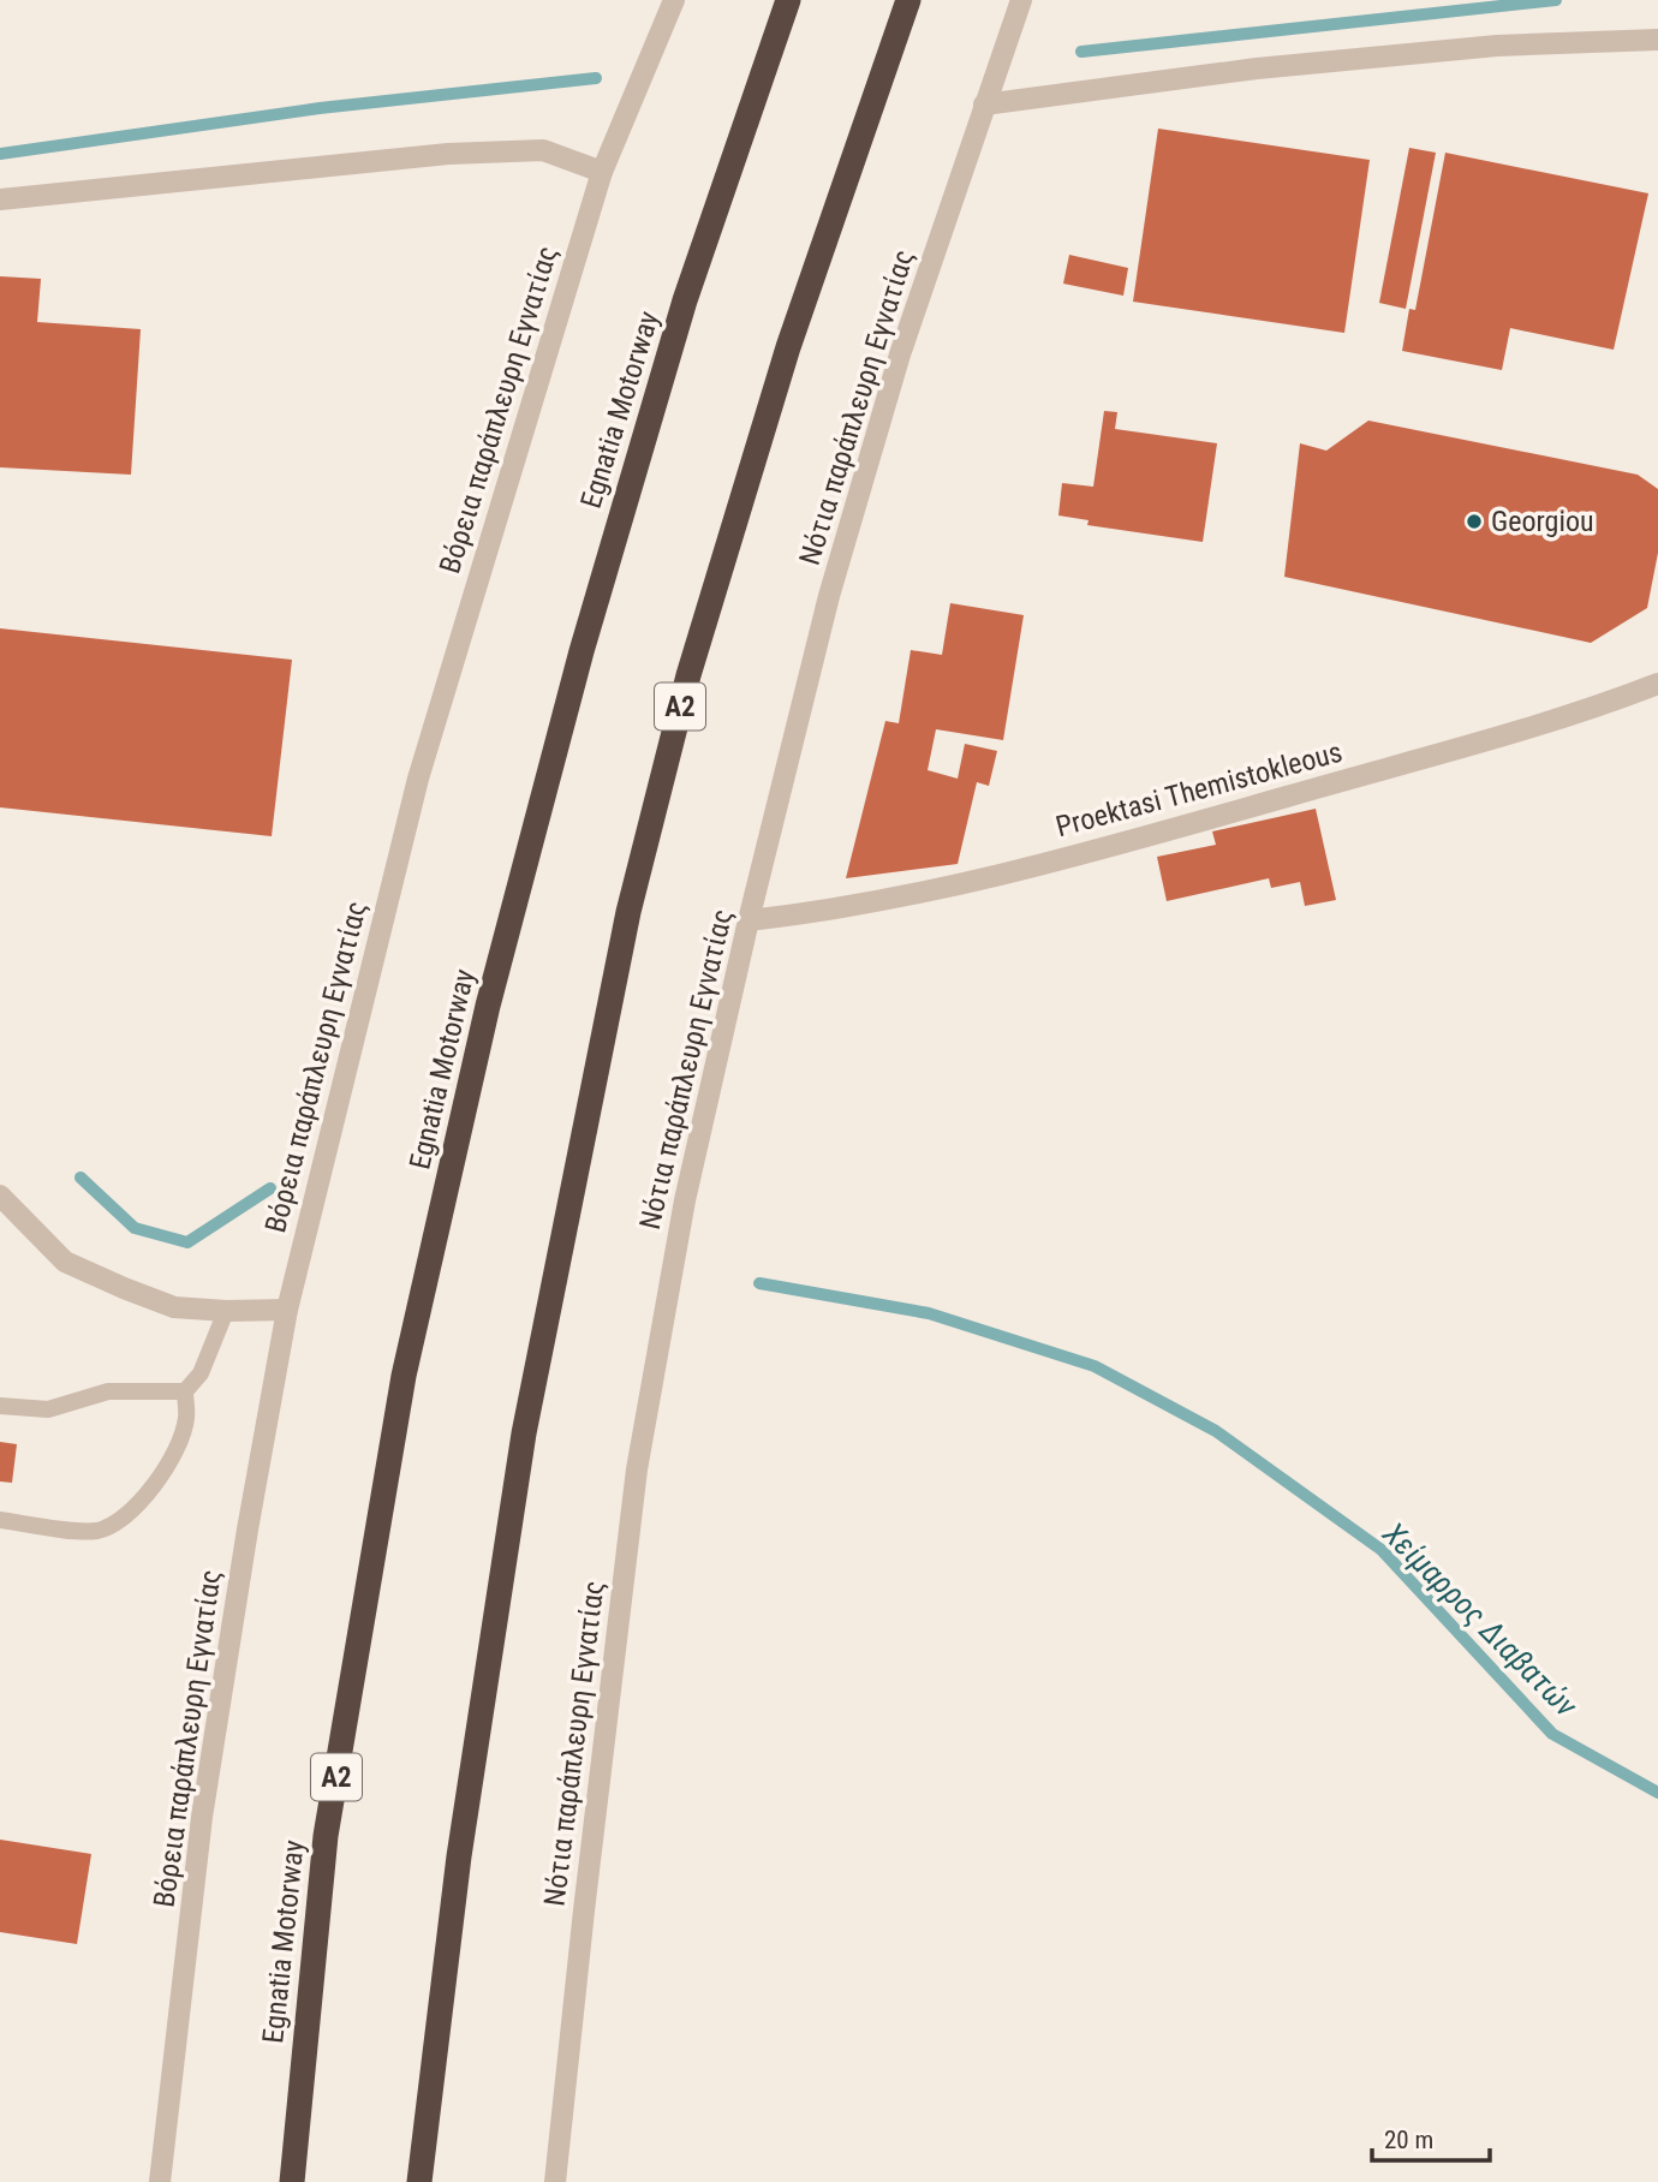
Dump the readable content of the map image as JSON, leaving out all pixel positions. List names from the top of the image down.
{
  "streets": {
    "highway": ["Egnatia Motorway", "Α2"],
    "street": ["Νότια παράπλευρη Εγνατίας", "Βόρεια παράπλευρη Εγνατίας", "Proektasi Themistokleous"]
  },
  "crossings": [
    ["Νότια παράπλευρη Εγνατίας", "Proektasi Themistokleous"]
  ],
  "water": ["Χείμαρρος Διαβατών"],
  "places": ["Georgiou"],
  "scale_bar": "20 m"
}
